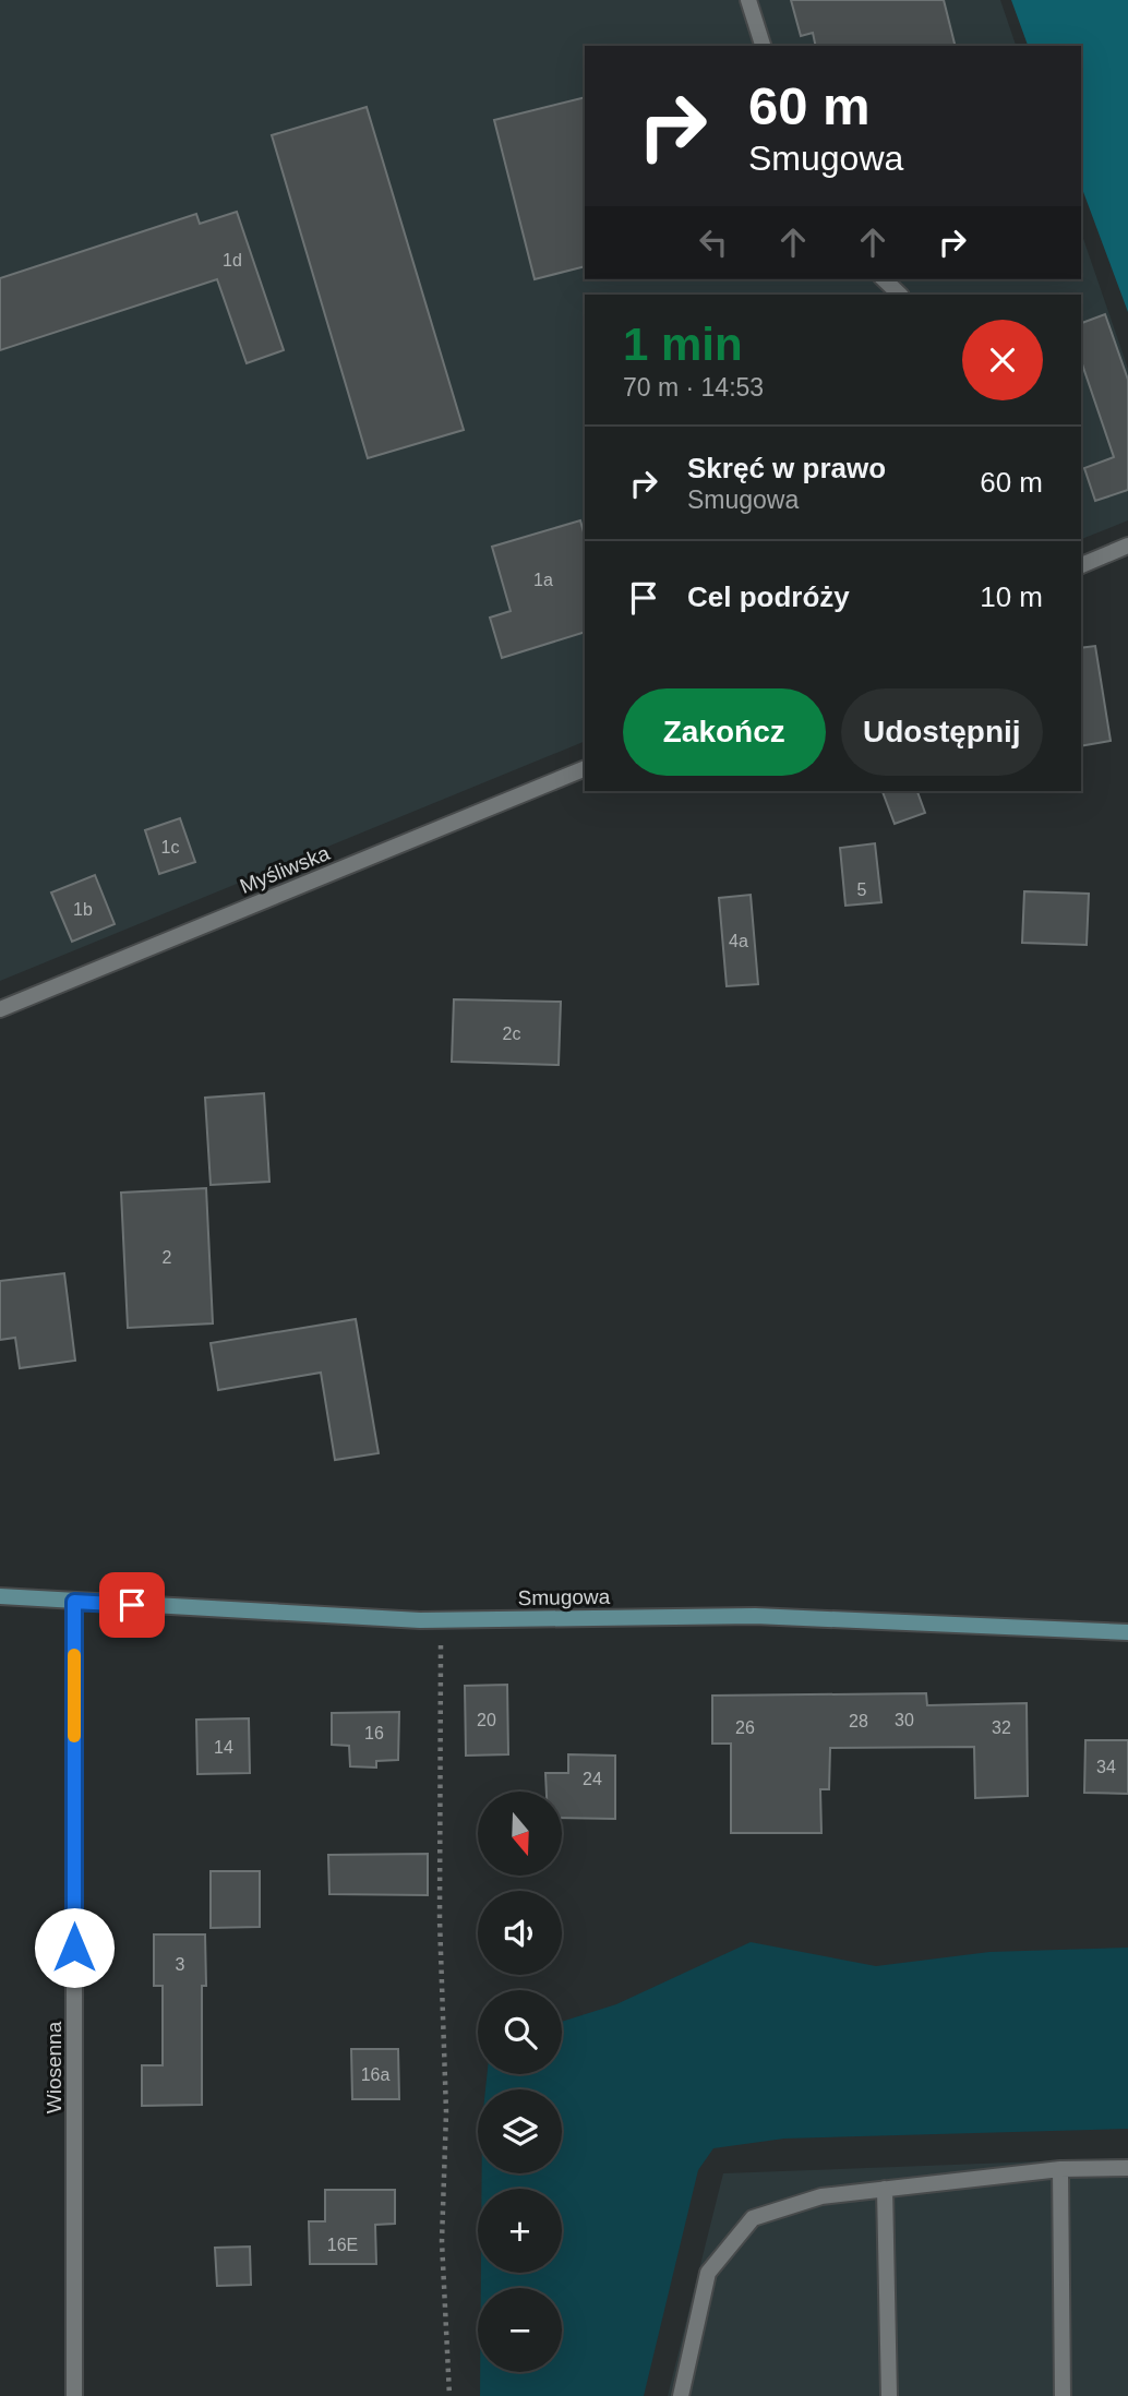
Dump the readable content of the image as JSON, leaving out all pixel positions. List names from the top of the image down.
{
  "streets": {
    "street": ["Myśliwska", "Smugowa", "Wiosenna"]
  },
  "crossings": [
    ["Smugowa", "Wiosenna"]
  ],
  "house_numbers": [
    "1d",
    "1a",
    "1c",
    "5",
    "1b",
    "4a",
    "2c",
    "2",
    "20",
    "30",
    "28",
    "26",
    "32",
    "16",
    "14",
    "34",
    "24",
    "3",
    "16a",
    "16E"
  ],
  "north": "bottom",
  "page": {
    "turn": ["60 m", "Smugowa"],
    "heading": ["1 min", "70 m · 14:53"],
    "list": [
      {
        "name": "Skręć w prawo",
        "note": "Smugowa",
        "value": "60 m"
      },
      {
        "name": "Cel podróży",
        "value": "10 m"
      }
    ],
    "buttons": ["Zakończ", "Udostępnij"],
    "map_buttons": ["+", "−"]
  }
}
